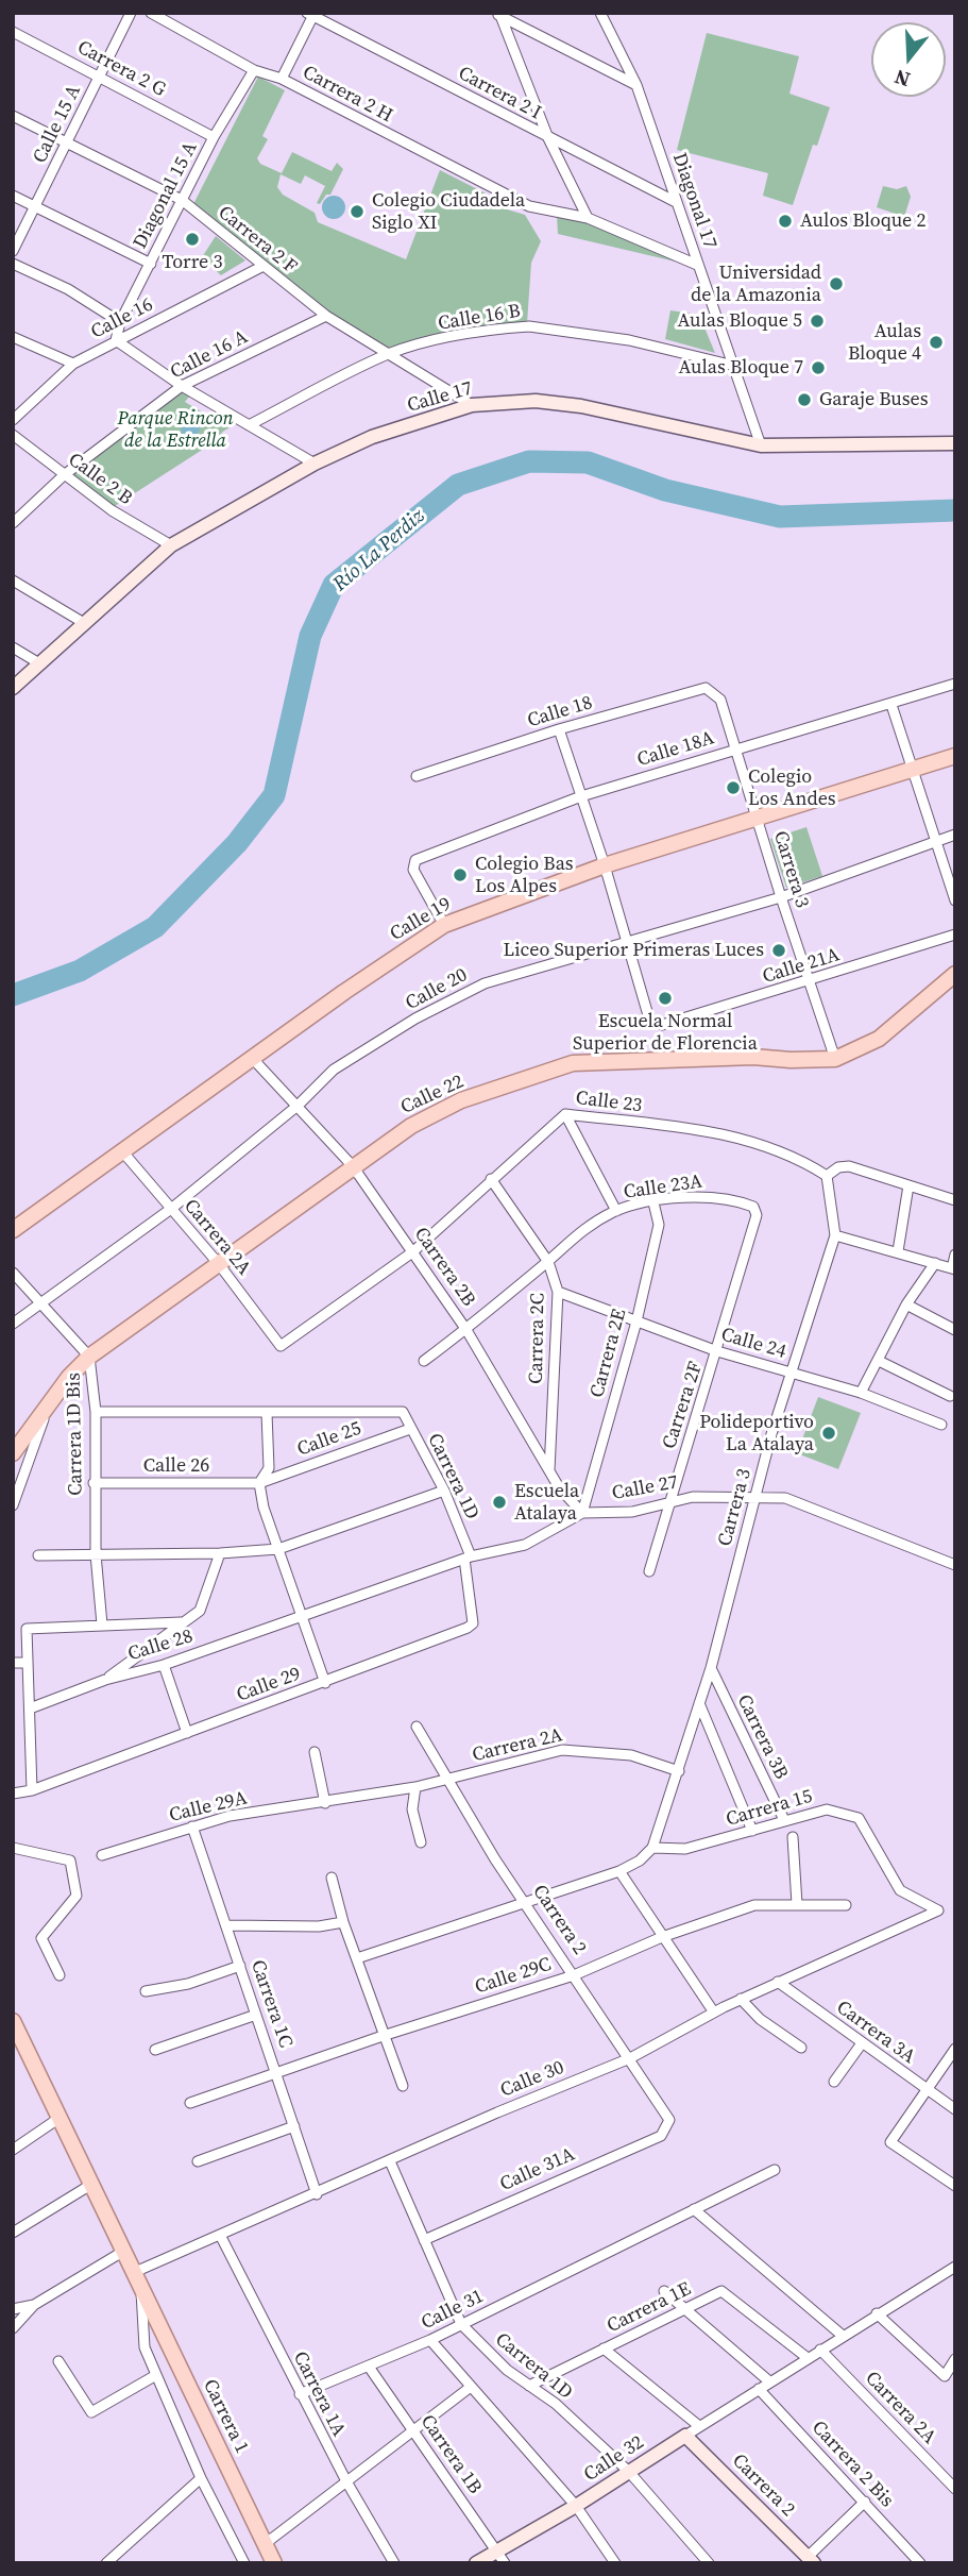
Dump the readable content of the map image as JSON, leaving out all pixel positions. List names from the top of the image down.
{
  "streets": {
    "main road": [
      "Calle 17",
      "Calle 19",
      "Calle 22",
      "Carrera 2",
      "Carrera 1",
      "Calle 32"
    ],
    "street": [
      "Carrera 2 G",
      "Carrera 2 I",
      "Carrera 2 H",
      "Calle 15 A",
      "Diagonal 15 A",
      "Diagonal 17",
      "Carrera 2 F",
      "Calle 16 B",
      "Calle 16",
      "Calle 16 A",
      "Calle 2 B",
      "Calle 18",
      "Calle 18A",
      "Carrera 3",
      "Calle 21A",
      "Calle 20",
      "Calle 23",
      "Calle 23A",
      "Carrera 2A",
      "Carrera 2B",
      "Carrera 2C",
      "Calle 24",
      "Carrera 2E",
      "Carrera 2F",
      "Carrera 1D Bis",
      "Calle 25",
      "Calle 26",
      "Carrera 1D",
      "Calle 27",
      "Calle 28",
      "Calle 29",
      "Carrera 3B",
      "Calle 29A",
      "Carrera 15",
      "Calle 29C",
      "Carrera 1C",
      "Carrera 3A",
      "Calle 30",
      "Calle 31A",
      "Carrera 1E",
      "Calle 31",
      "Carrera 1A",
      "Carrera 1B",
      "Carrera 2 Bis"
    ]
  },
  "crossings": [
    ["Carrera 2 G", "Calle 15 A"],
    ["Carrera 2 G", "Diagonal 15 A"],
    ["Carrera 2 I", "Diagonal 17"],
    ["Carrera 2 H", "Diagonal 15 A"],
    ["Calle 15 A", "Carrera 2 F"],
    ["Diagonal 15 A", "Carrera 2 F"],
    ["Diagonal 15 A", "Calle 16"],
    ["Diagonal 17", "Calle 16 B"],
    ["Diagonal 17", "Calle 17"],
    ["Carrera 2 F", "Calle 16 B"],
    ["Carrera 2 F", "Calle 16"],
    ["Carrera 2 F", "Calle 16 A"],
    ["Carrera 2 F", "Calle 17"],
    ["Calle 16 A", "Calle 2 B"],
    ["Calle 17", "Calle 2 B"],
    ["Calle 18", "Carrera 3"],
    ["Calle 18A", "Carrera 3"],
    ["Calle 18A", "Calle 19"],
    ["Carrera 3", "Calle 19"],
    ["Carrera 3", "Calle 21A"],
    ["Carrera 3", "Calle 20"],
    ["Carrera 3", "Calle 22"],
    ["Carrera 3", "Calle 23"],
    ["Carrera 3", "Carrera 2A"],
    ["Carrera 3", "Calle 24"],
    ["Carrera 3", "Calle 27"],
    ["Carrera 3", "Carrera 3B"],
    ["Carrera 3", "Carrera 15"],
    ["Calle 19", "Carrera 2A"],
    ["Calle 19", "Carrera 2B"],
    ["Calle 21A", "Calle 20"],
    ["Calle 20", "Carrera 2A"],
    ["Calle 20", "Carrera 2B"],
    ["Calle 20", "Carrera 1D Bis"],
    ["Calle 22", "Carrera 2A"],
    ["Calle 22", "Carrera 2B"],
    ["Calle 22", "Carrera 1D Bis"],
    ["Calle 23", "Carrera 2A"],
    ["Calle 23", "Carrera 2B"],
    ["Calle 23", "Carrera 2C"],
    ["Calle 23A", "Carrera 2C"],
    ["Calle 23A", "Carrera 2E"],
    ["Calle 23A", "Carrera 2F"],
    ["Carrera 2A", "Calle 29A"],
    ["Carrera 2A", "Carrera 2"],
    ["Carrera 2A", "Calle 32"],
    ["Carrera 2B", "Carrera 2C"],
    ["Carrera 2B", "Carrera 2E"],
    ["Carrera 2B", "Calle 27"],
    ["Carrera 2C", "Calle 24"],
    ["Calle 24", "Carrera 2E"],
    ["Calle 24", "Carrera 2F"],
    ["Carrera 2E", "Calle 27"],
    ["Carrera 2F", "Calle 27"],
    ["Carrera 1D Bis", "Calle 26"],
    ["Calle 25", "Calle 26"],
    ["Calle 25", "Carrera 1D"],
    ["Carrera 1D", "Calle 27"],
    ["Carrera 1D", "Calle 29"],
    ["Carrera 1D", "Calle 30"],
    ["Carrera 1D", "Calle 31A"],
    ["Carrera 1D", "Calle 31"],
    ["Carrera 1D", "Calle 32"],
    ["Calle 27", "Calle 28"],
    ["Calle 27", "Calle 29"],
    ["Carrera 3B", "Carrera 15"],
    ["Calle 29A", "Carrera 1C"],
    ["Carrera 15", "Calle 30"],
    ["Carrera 2", "Calle 29C"],
    ["Carrera 2", "Calle 30"],
    ["Carrera 2", "Calle 31A"],
    ["Carrera 2", "Calle 32"],
    ["Calle 29C", "Carrera 1C"],
    ["Carrera 1C", "Calle 30"],
    ["Carrera 3A", "Calle 30"],
    ["Calle 30", "Carrera 1A"],
    ["Calle 30", "Carrera 1"],
    ["Carrera 1E", "Calle 32"],
    ["Calle 31", "Carrera 1A"],
    ["Calle 31", "Carrera 1B"],
    ["Carrera 1B", "Calle 32"],
    ["Calle 32", "Carrera 2 Bis"]
  ],
  "water": ["Río La Perdiz"],
  "parks": ["Parque Rincon de la Estrella"],
  "places": [
    "Colegio Ciudadela Siglo XI",
    "Aulos Bloque 2",
    "Torre 3",
    "Universidad de la Amazonia",
    "Aulas Bloque 5",
    "Aulas Bloque 4",
    "Aulas Bloque 7",
    "Garaje Buses",
    "Colegio Los Andes",
    "Colegio Bas Los Alpes",
    "Liceo Superior Primeras Luces",
    "Escuela Normal Superior de Florencia",
    "Polideportivo La Atalaya",
    "Escuela Atalaya"
  ],
  "north": "bottom"
}
